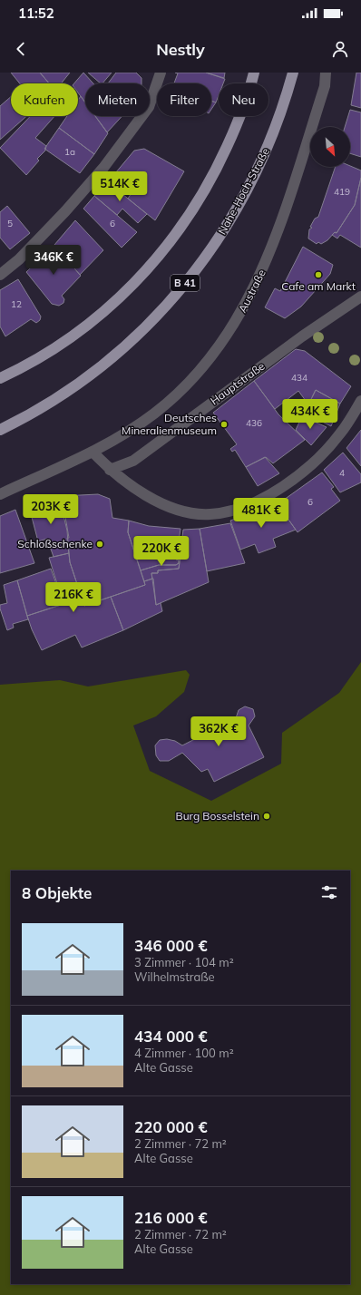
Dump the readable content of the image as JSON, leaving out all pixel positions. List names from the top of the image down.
{
  "streets": {
    "main road": ["Nahe-Hoch-Straße", "B 41"],
    "street": ["Austraße", "Hauptstraße"]
  },
  "places": [
    "Cafe am Markt",
    "Deutsches Mineralienmuseum",
    "Schloßschenke",
    "Burg Bosselstein"
  ],
  "house_numbers": [
    "1a",
    "419",
    "5",
    "6",
    "12",
    "434",
    "436",
    "4",
    "6"
  ],
  "north": "bottom right",
  "page": {
    "status": "11:52",
    "header": "Nestly",
    "chip": [
      "Kaufen",
      "Mieten",
      "Filter",
      "Neu"
    ],
    "price": [
      "514K €",
      "346K €",
      "434K €",
      "203K €",
      "481K €",
      "220K €",
      "216K €",
      "362K €"
    ],
    "heading": "8 Objekte",
    "list": [
      {
        "name": "346 000 €",
        "note": "3 Zimmer · 104 m² · Wilhelmstraße"
      },
      {
        "name": "434 000 €",
        "note": "4 Zimmer · 100 m² · Alte Gasse"
      },
      {
        "name": "220 000 €",
        "note": "2 Zimmer · 72 m² · Alte Gasse"
      },
      {
        "name": "216 000 €",
        "note": "2 Zimmer · 72 m² · Alte Gasse"
      }
    ]
  }
}
